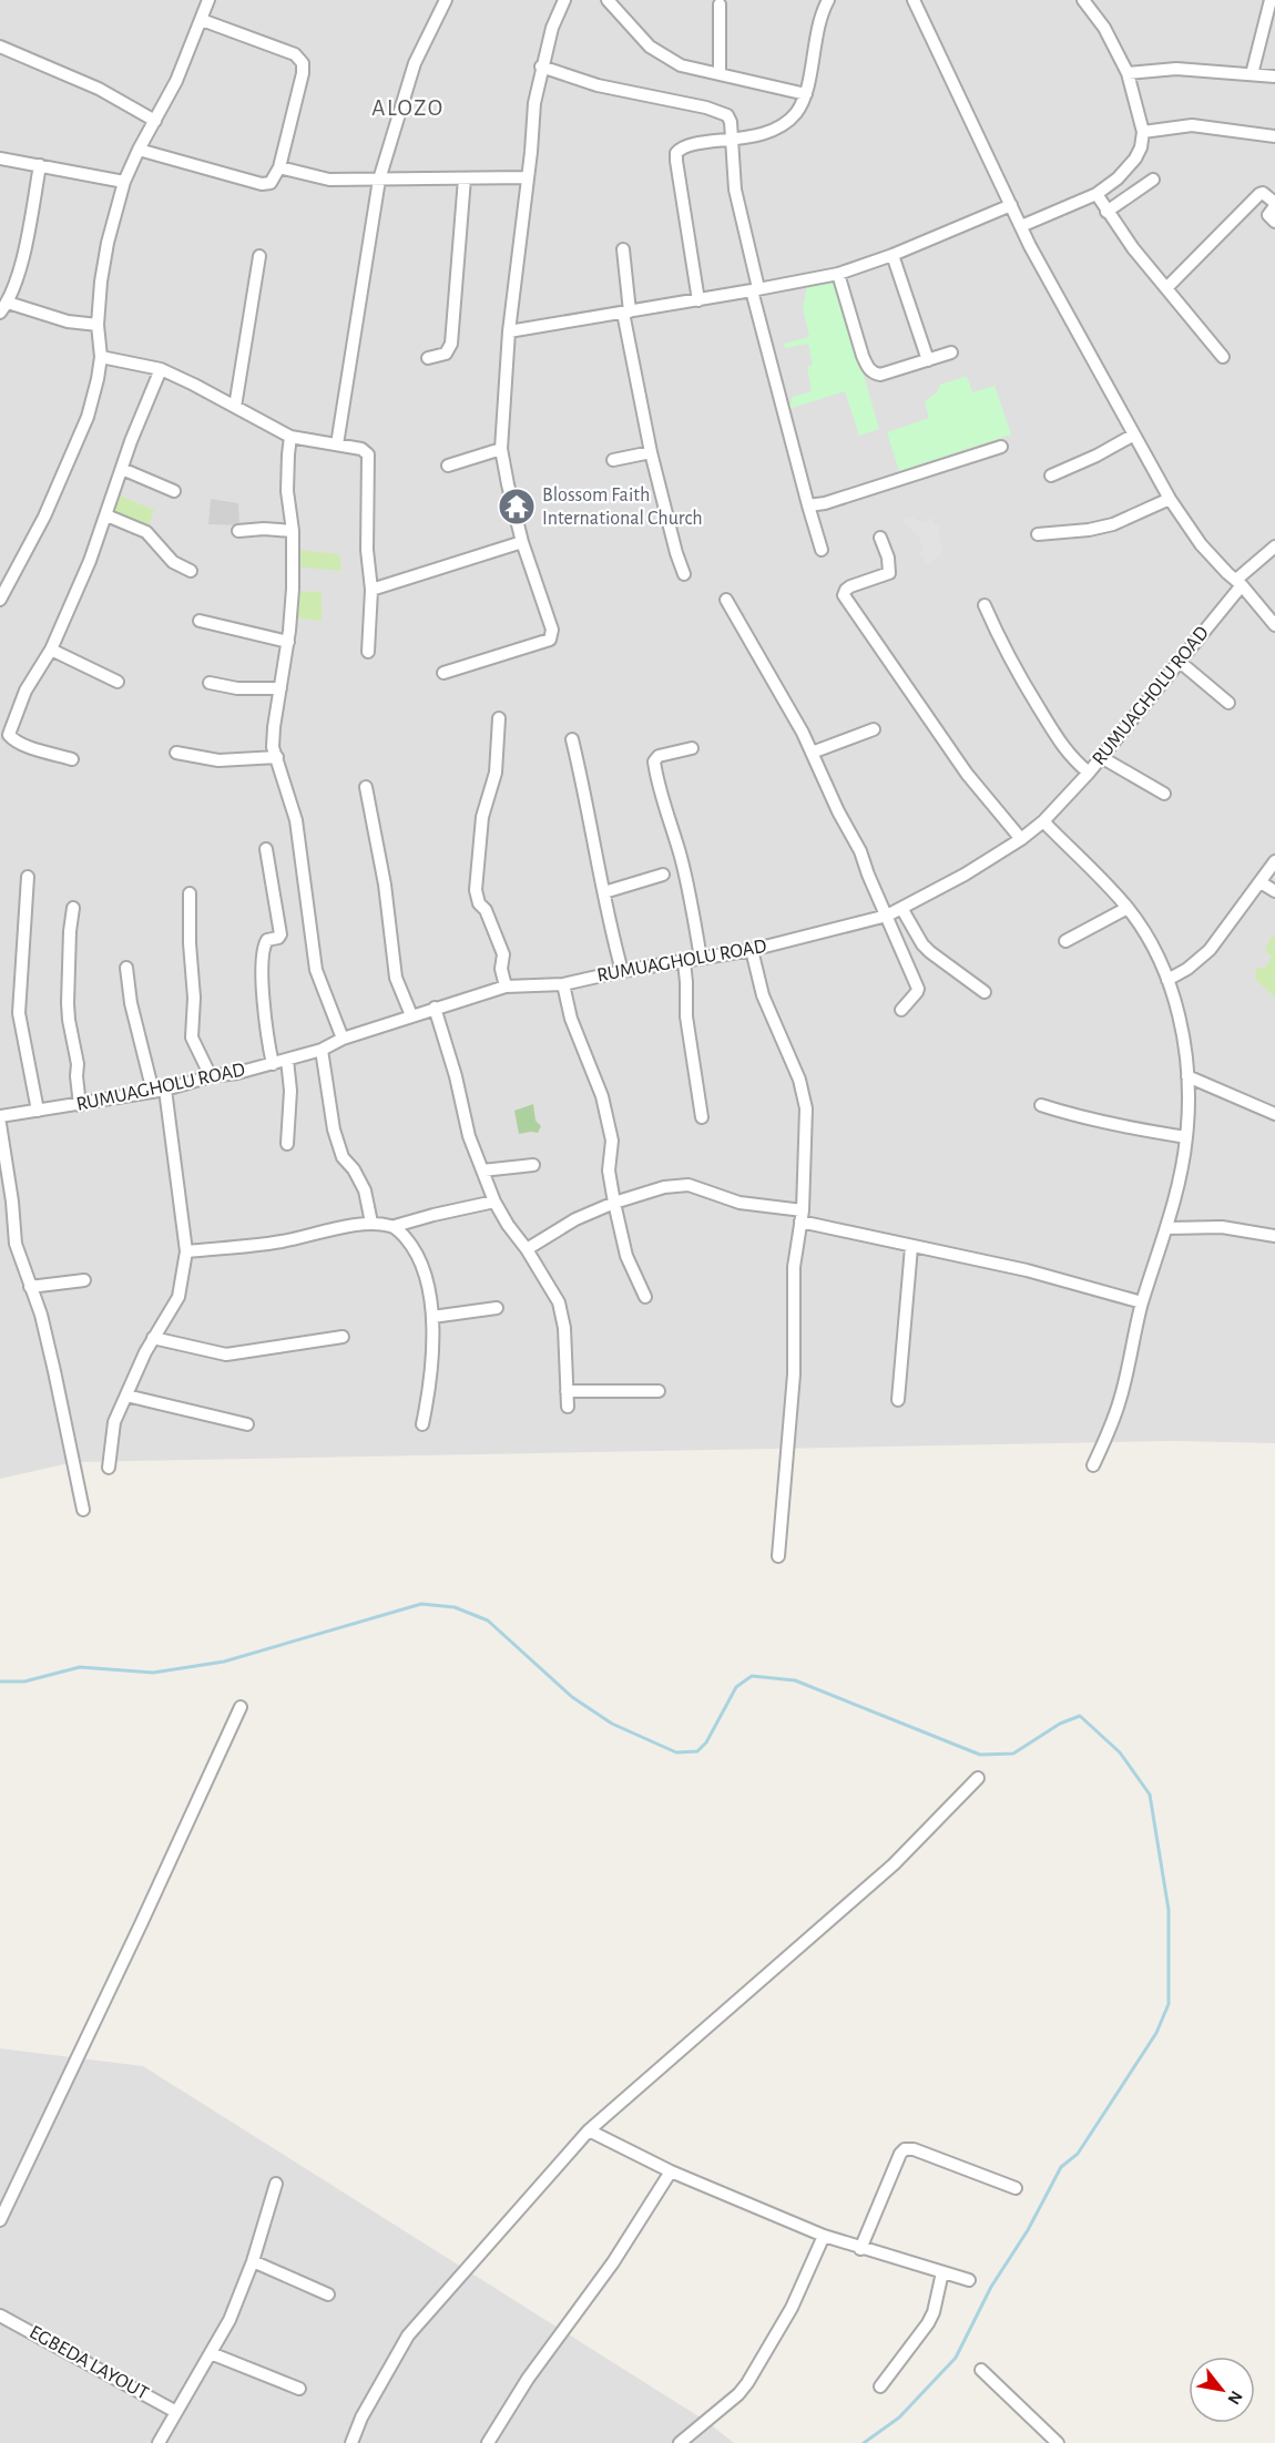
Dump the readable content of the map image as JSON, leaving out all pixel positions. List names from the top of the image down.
{
  "streets": {
    "street": ["RUMUAGHOLU ROAD", "EGBEDA LAYOUT"]
  },
  "districts": ["ALOZO"],
  "places": {
    "temple": ["Blossom Faith International Church"]
  },
  "north": "bottom right"
}
